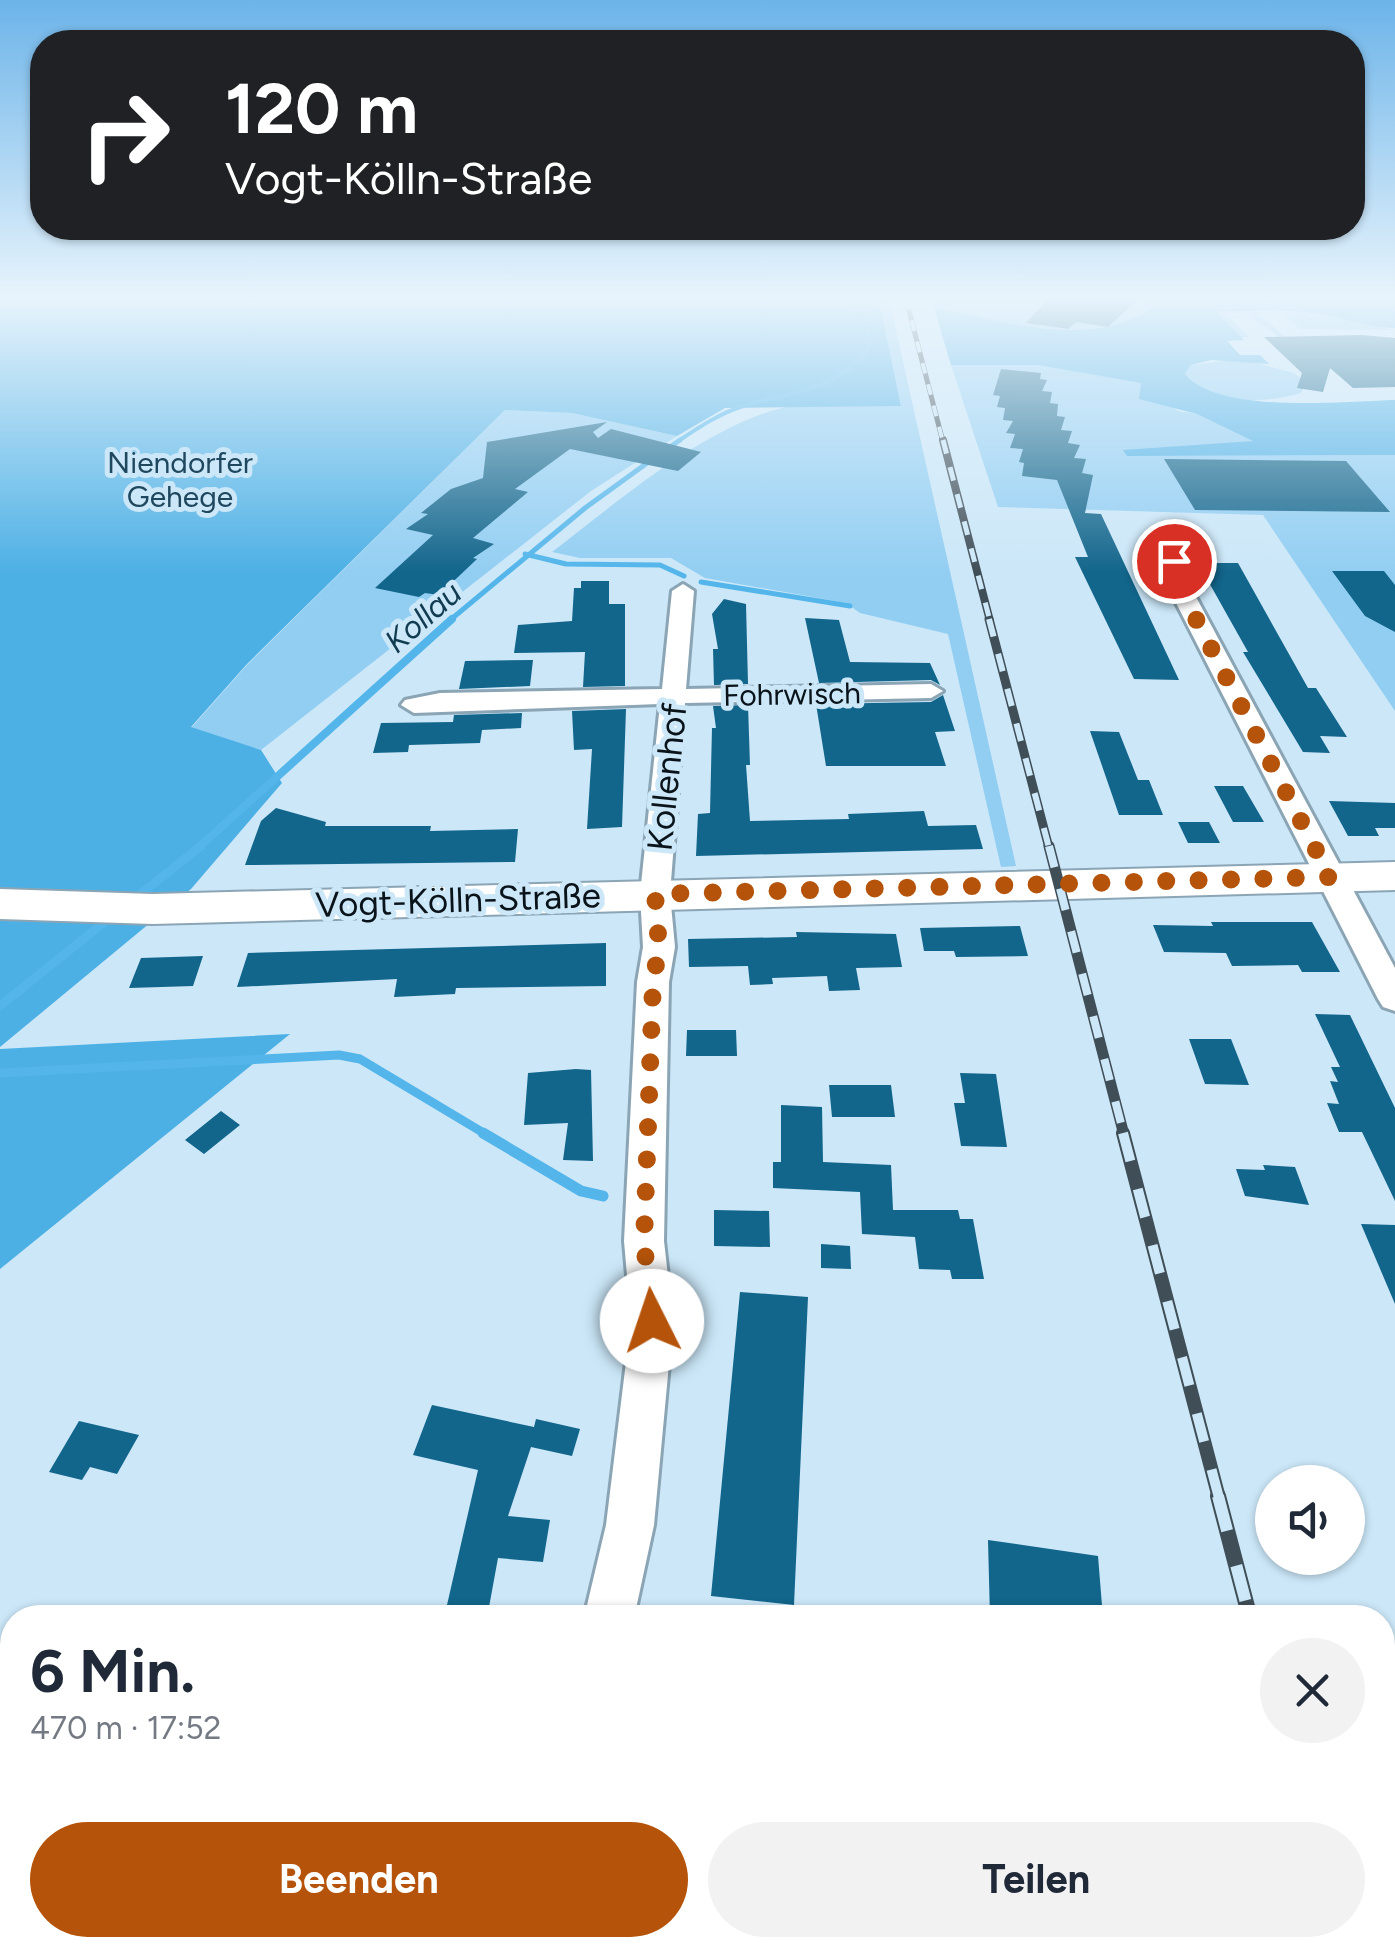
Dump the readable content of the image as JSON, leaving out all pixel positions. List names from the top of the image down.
{
  "streets": {
    "street": ["Fohrwisch", "Kollenhof", "Vogt-Kölln-Straße"]
  },
  "crossings": [
    ["Fohrwisch", "Kollenhof"],
    ["Kollenhof", "Vogt-Kölln-Straße"]
  ],
  "water": ["Kollau"],
  "parks": ["Niendorfer Gehege"],
  "page": {
    "turn": ["120 m", "Vogt-Kölln-Straße"],
    "heading": ["6 Min.", "470 m · 17:52"],
    "buttons": ["Beenden", "Teilen"]
  }
}
